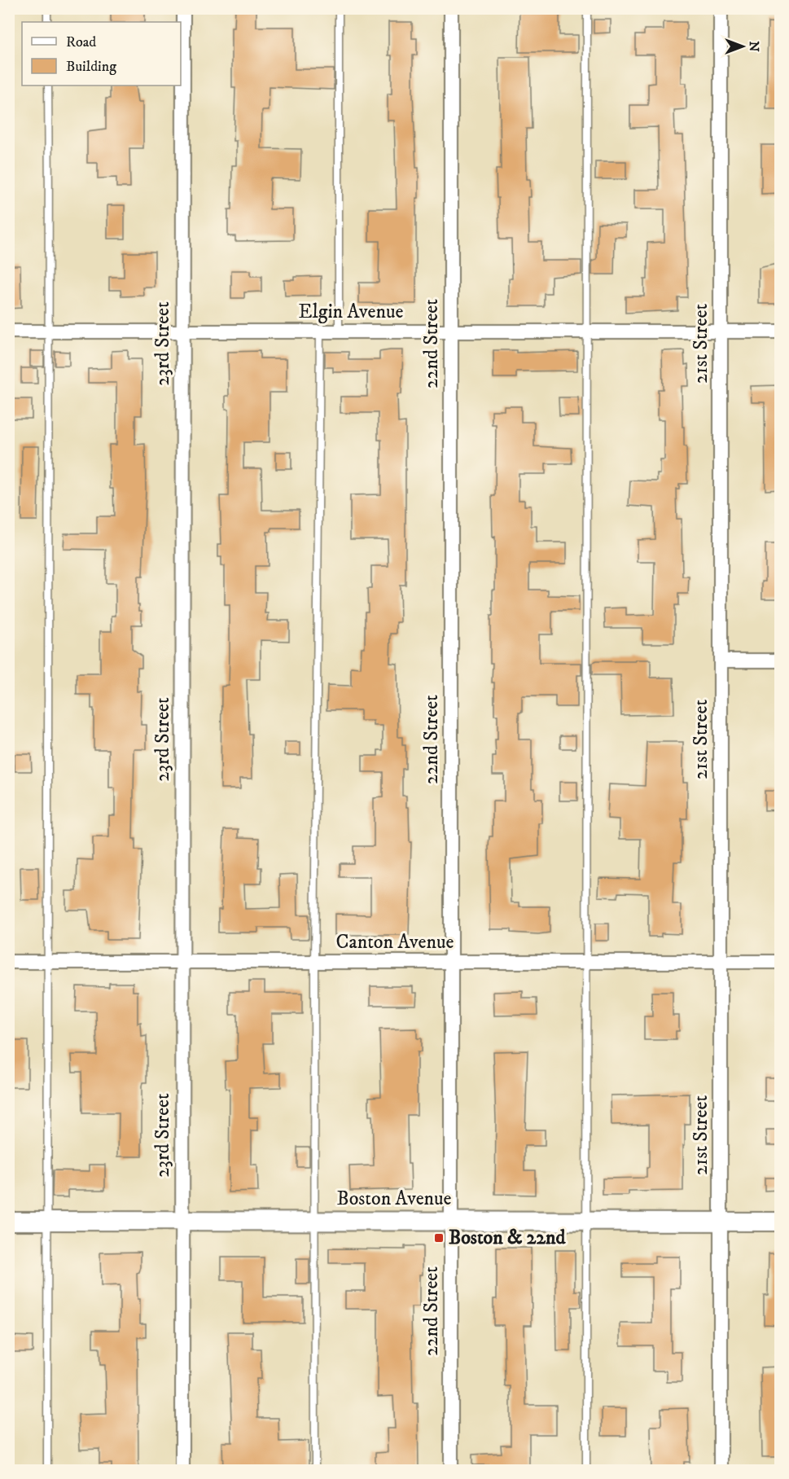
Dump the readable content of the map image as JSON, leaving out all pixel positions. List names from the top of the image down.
{
  "streets": {
    "street": [
      "Elgin Avenue",
      "23rd Street",
      "22nd Street",
      "21st Street",
      "Canton Avenue",
      "Boston Avenue"
    ]
  },
  "crossings": [
    ["Elgin Avenue", "23rd Street"],
    ["Elgin Avenue", "22nd Street"],
    ["Elgin Avenue", "21st Street"],
    ["23rd Street", "Canton Avenue"],
    ["23rd Street", "Boston Avenue"],
    ["22nd Street", "Canton Avenue"],
    ["22nd Street", "Boston Avenue"],
    ["21st Street", "Canton Avenue"],
    ["21st Street", "Boston Avenue"]
  ],
  "places": {
    "transit": ["Boston & 22nd"]
  },
  "legend": ["Road", "Building"],
  "north": "right"
}
